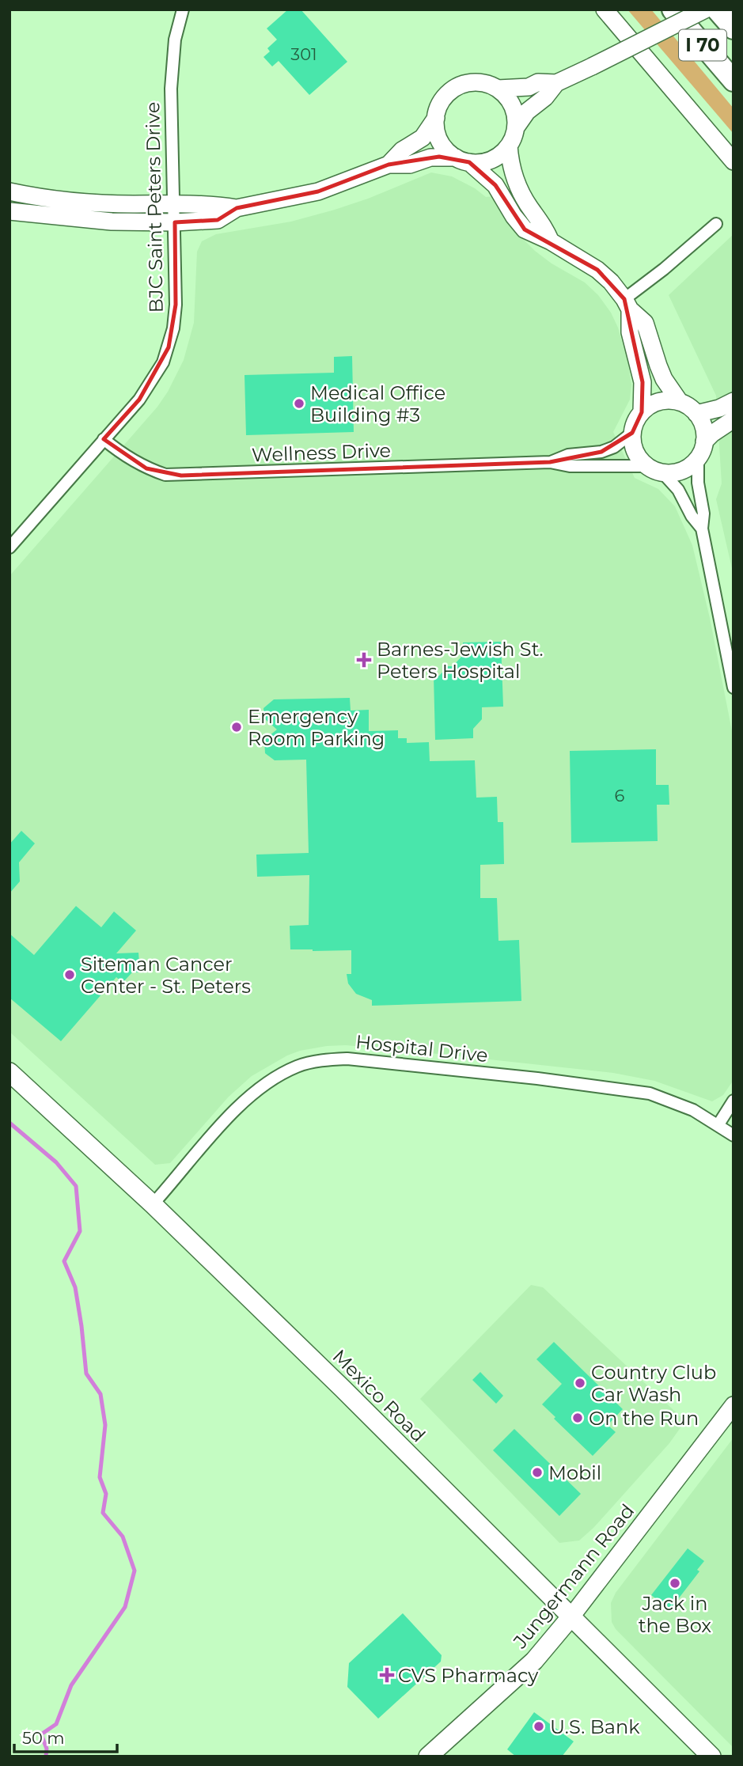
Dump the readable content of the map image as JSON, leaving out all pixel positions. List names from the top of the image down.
{
  "streets": {
    "highway": ["I 70"],
    "main road": ["Mexico Road", "Jungermann Road"],
    "street": ["BJC Saint Peters Drive", "Wellness Drive", "Hospital Drive"]
  },
  "crossings": [
    ["BJC Saint Peters Drive", "Wellness Drive"],
    ["Hospital Drive", "Mexico Road"],
    ["Mexico Road", "Jungermann Road"]
  ],
  "places": {
    "other": [
      "Medical Office Building #3",
      "Emergency Room Parking",
      "Siteman Cancer Center - St. Peters",
      "Country Club Car Wash",
      "On the Run",
      "Mobil",
      "Jack in the Box",
      "U.S. Bank"
    ],
    "health": ["Barnes-Jewish St. Peters Hospital", "CVS Pharmacy"]
  },
  "house_numbers": ["301", "6"],
  "scale_bar": "50 m"
}
